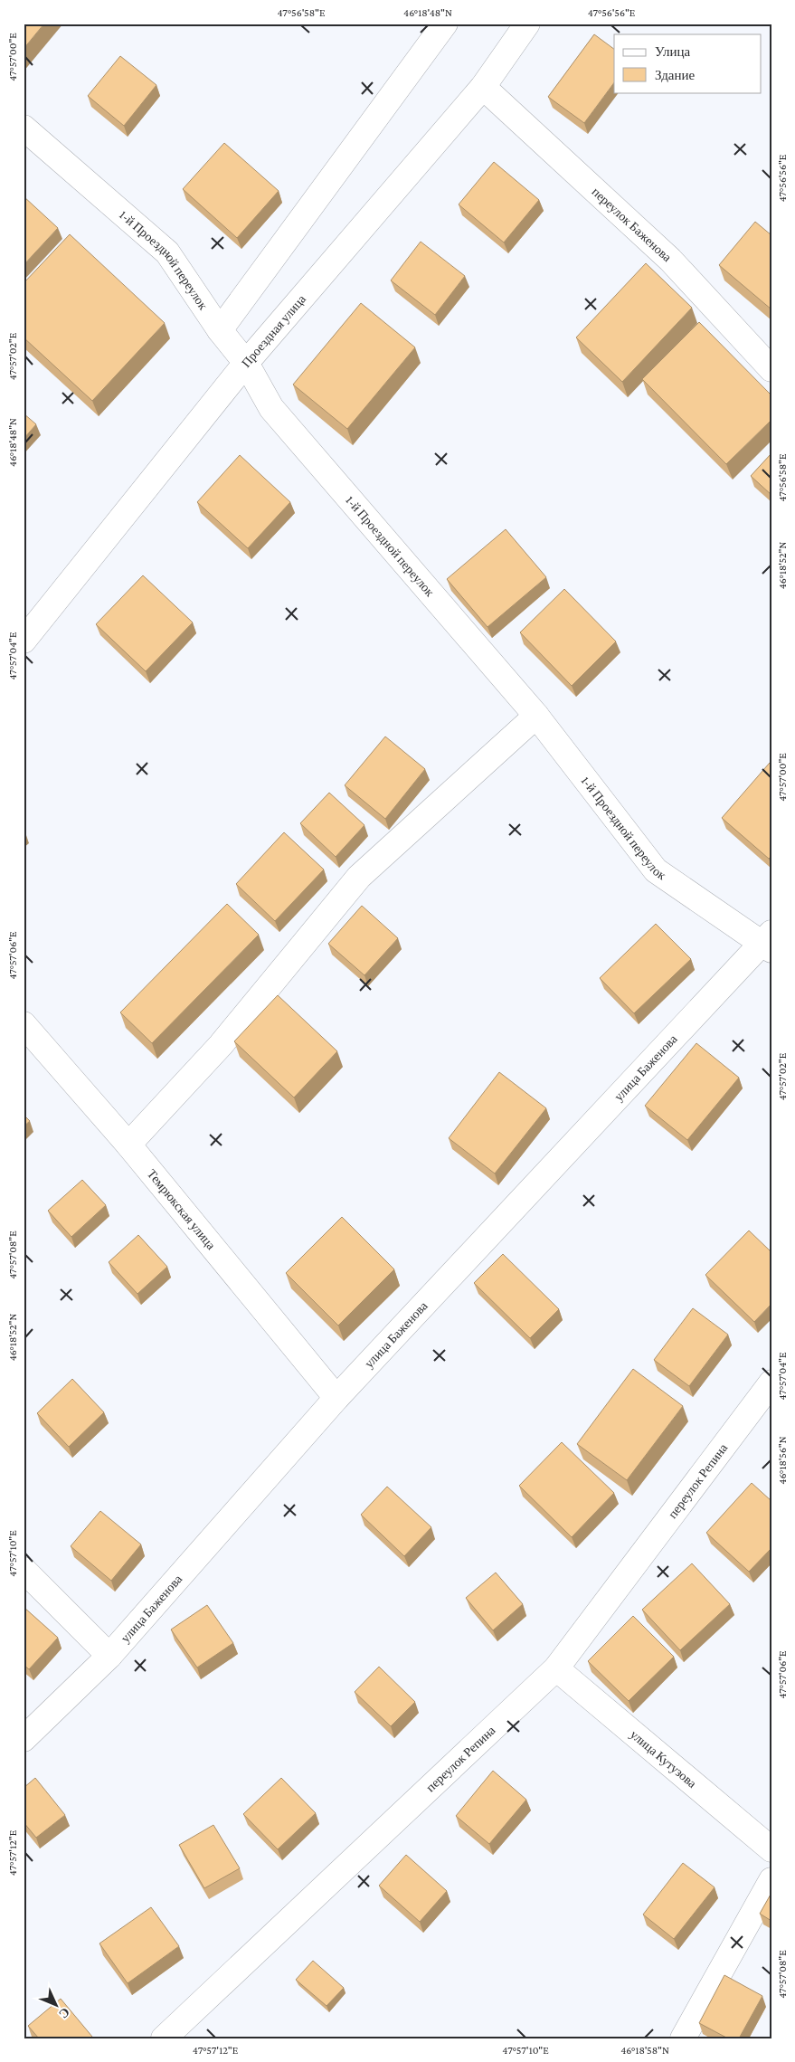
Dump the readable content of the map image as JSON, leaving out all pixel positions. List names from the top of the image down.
{
  "streets": {
    "street": [
      "переулок Баженова",
      "1-й Проездной переулок",
      "Проездная улица",
      "улица Баженова",
      "Темрюкская улица",
      "переулок Репина",
      "улица Кутузова"
    ]
  },
  "crossings": [
    ["переулок Баженова", "Проездная улица"],
    ["1-й Проездной переулок", "Проездная улица"],
    ["1-й Проездной переулок", "улица Баженова"],
    ["улица Баженова", "Темрюкская улица"],
    ["переулок Репина", "улица Кутузова"]
  ],
  "legend": ["Улица", "Здание"],
  "north": "bottom right",
  "coordinates": [
    "47°56'58\"E",
    "46°18'48\"N",
    "47°56'56\"E",
    "47°57'00\"E",
    "47°57'02\"E",
    "46°18'52\"N",
    "47°57'04\"E",
    "47°57'06\"E",
    "47°57'08\"E",
    "46°18'56\"N",
    "47°57'10\"E",
    "47°57'12\"E",
    "46°18'58\"N"
  ]
}
